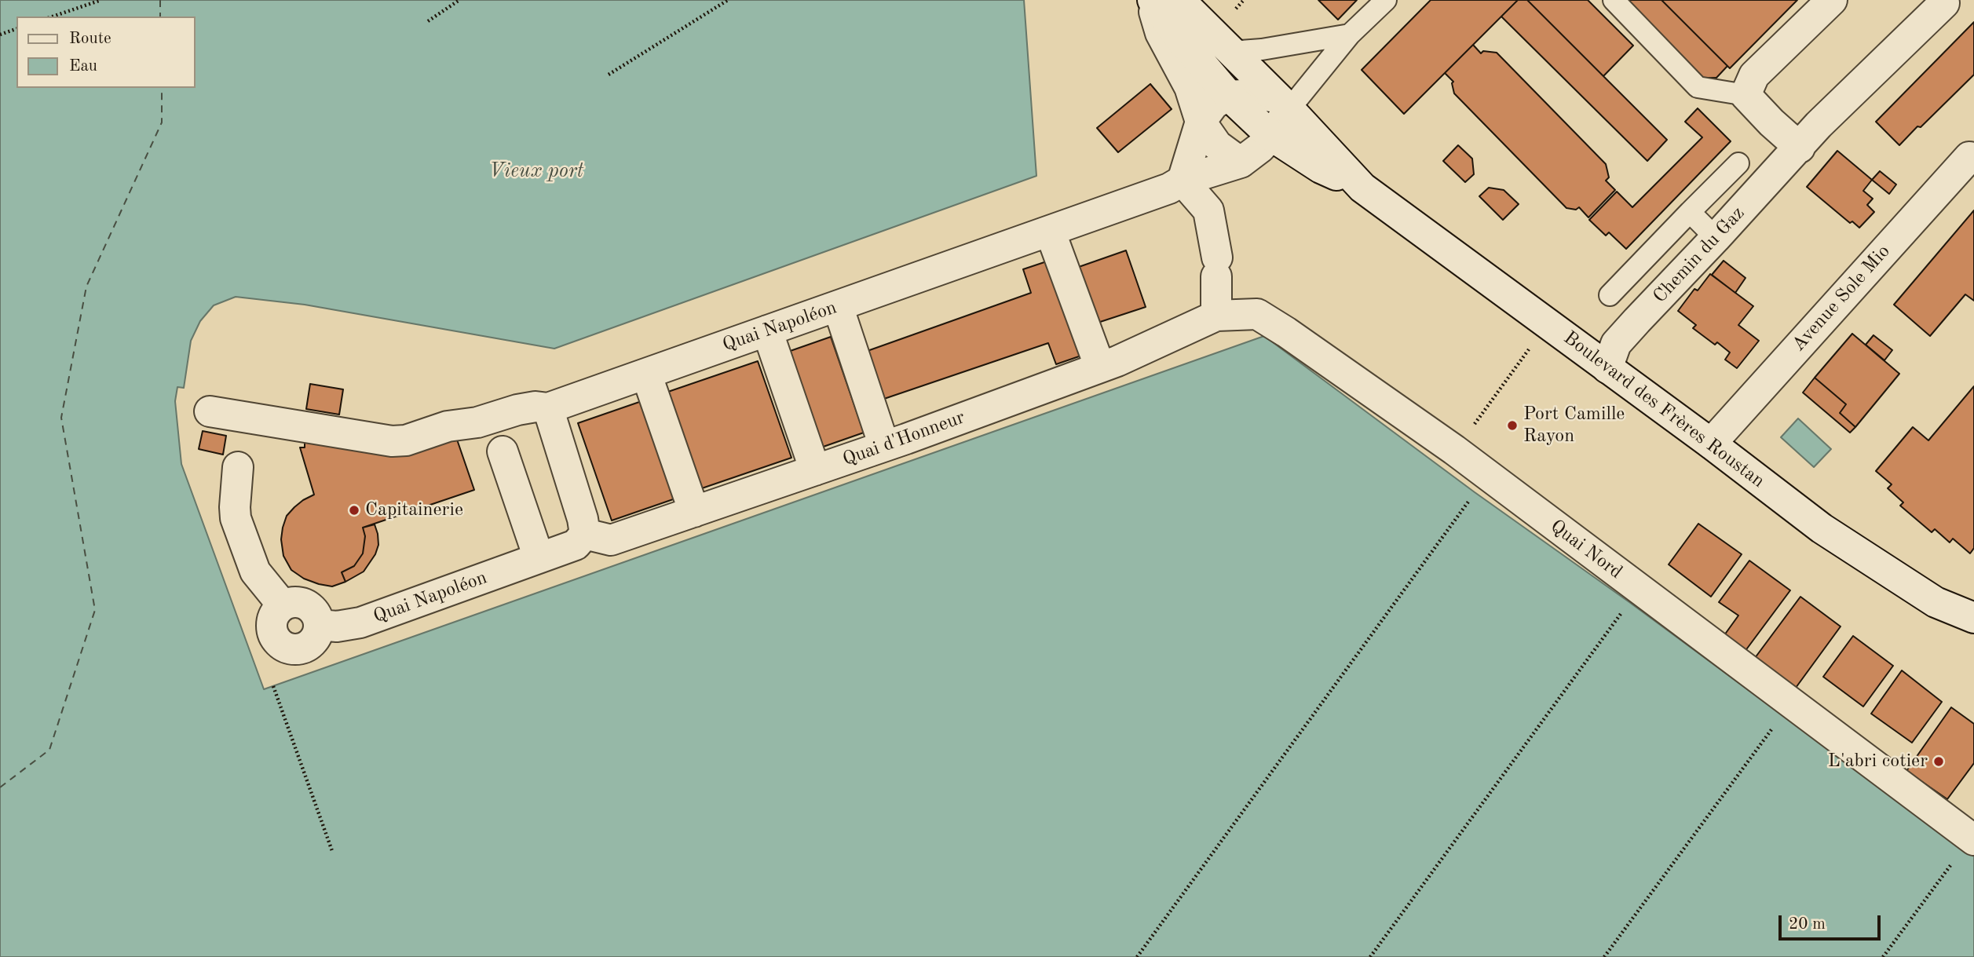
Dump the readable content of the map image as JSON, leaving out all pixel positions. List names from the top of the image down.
{
  "streets": {
    "street": [
      "Chemin du Gaz",
      "Avenue Sole Mio",
      "Quai Napoléon",
      "Boulevard des Frères Roustan",
      "Quai d'Honneur",
      "Quai Nord"
    ]
  },
  "crossings": [
    ["Chemin du Gaz", "Boulevard des Frères Roustan"],
    ["Avenue Sole Mio", "Boulevard des Frères Roustan"],
    ["Quai Napoléon", "Quai d'Honneur"],
    ["Quai d'Honneur", "Quai Nord"]
  ],
  "water": ["Vieux port"],
  "places": ["Port Camille Rayon", "Capitainerie", "L'abri cotier"],
  "legend": ["Route", "Eau"],
  "scale_bar": "20 m"
}
